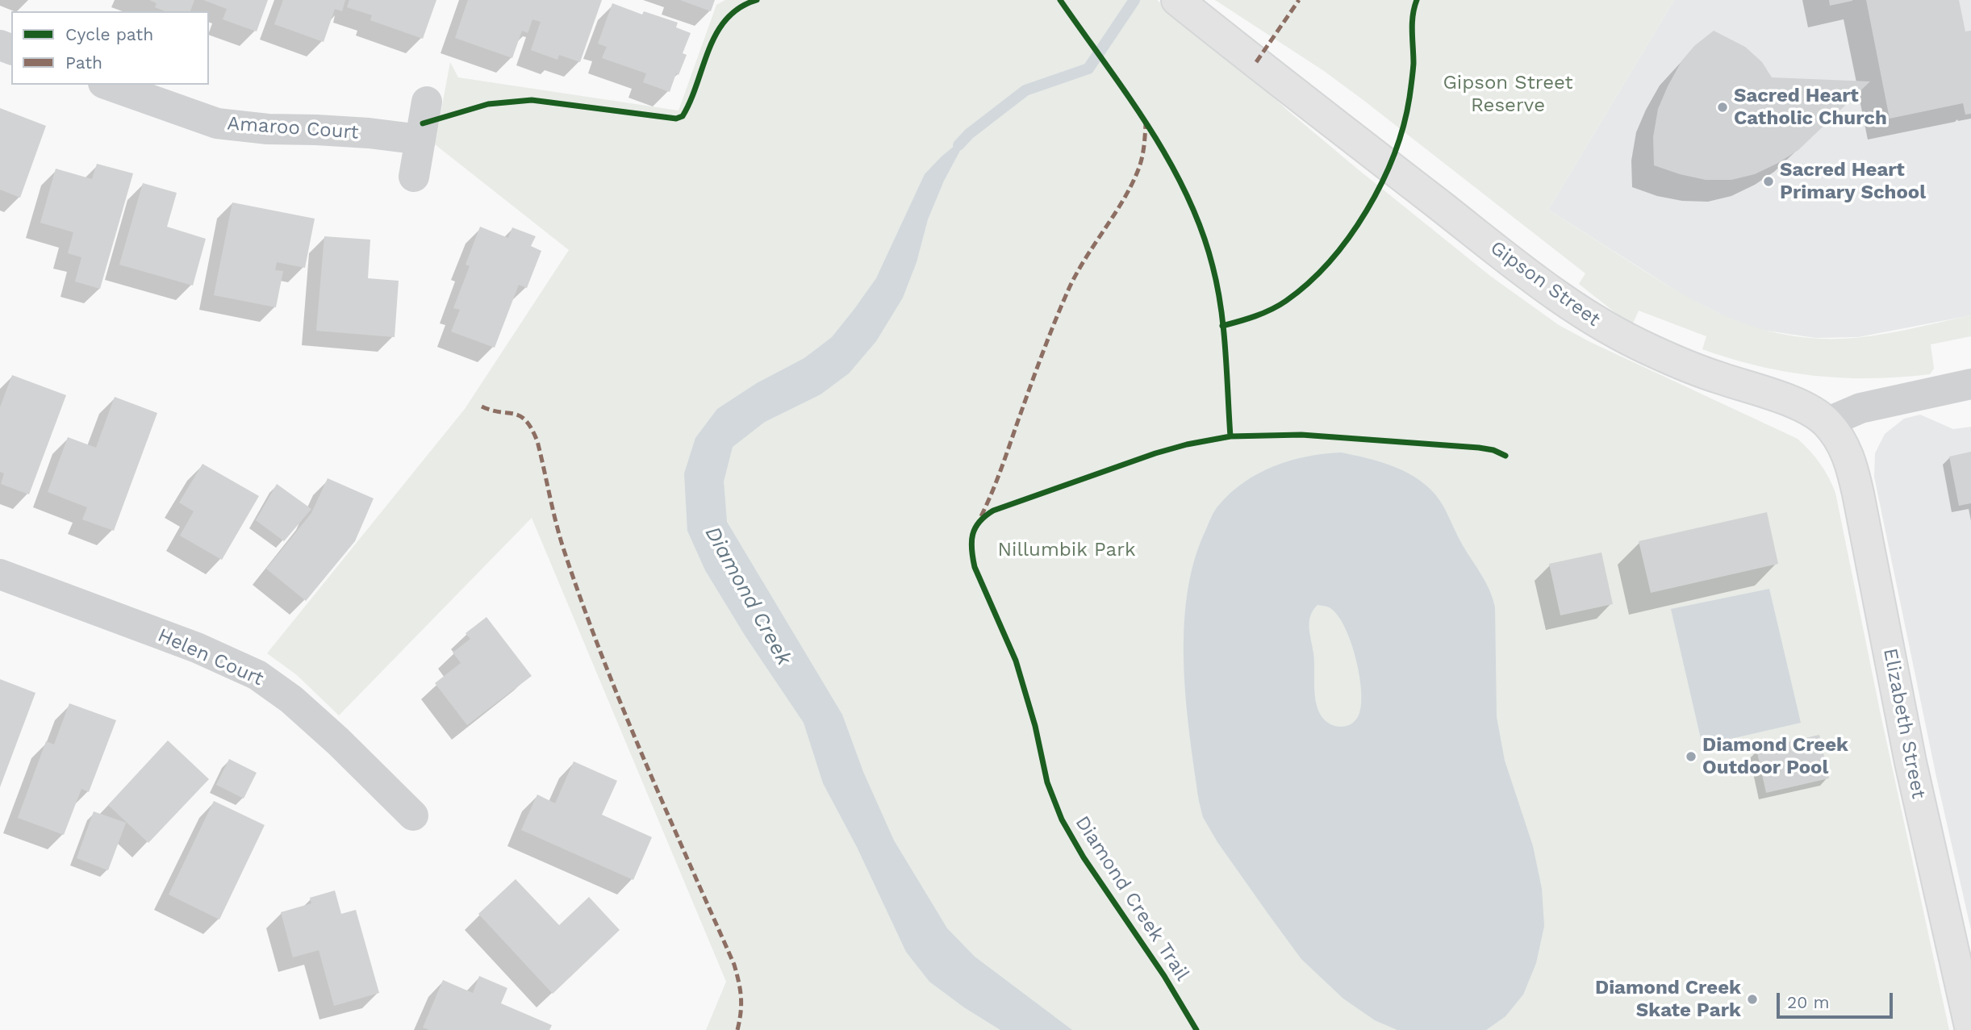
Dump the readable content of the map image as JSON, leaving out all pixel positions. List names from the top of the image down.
{
  "streets": {
    "street": [
      "Amaroo Court",
      "Gipson Street",
      "Helen Court",
      "Elizabeth Street"
    ],
    "cycle path": ["Diamond Creek Trail"]
  },
  "crossings": [
    ["Gipson Street", "Elizabeth Street"]
  ],
  "water": ["Diamond Creek"],
  "parks": ["Gipson Street Reserve", "Nillumbik Park"],
  "places": [
    "Sacred Heart Catholic Church",
    "Sacred Heart Primary School",
    "Diamond Creek Outdoor Pool",
    "Diamond Creek Skate Park"
  ],
  "legend": ["Cycle path", "Path"],
  "scale_bar": "20 m"
}
